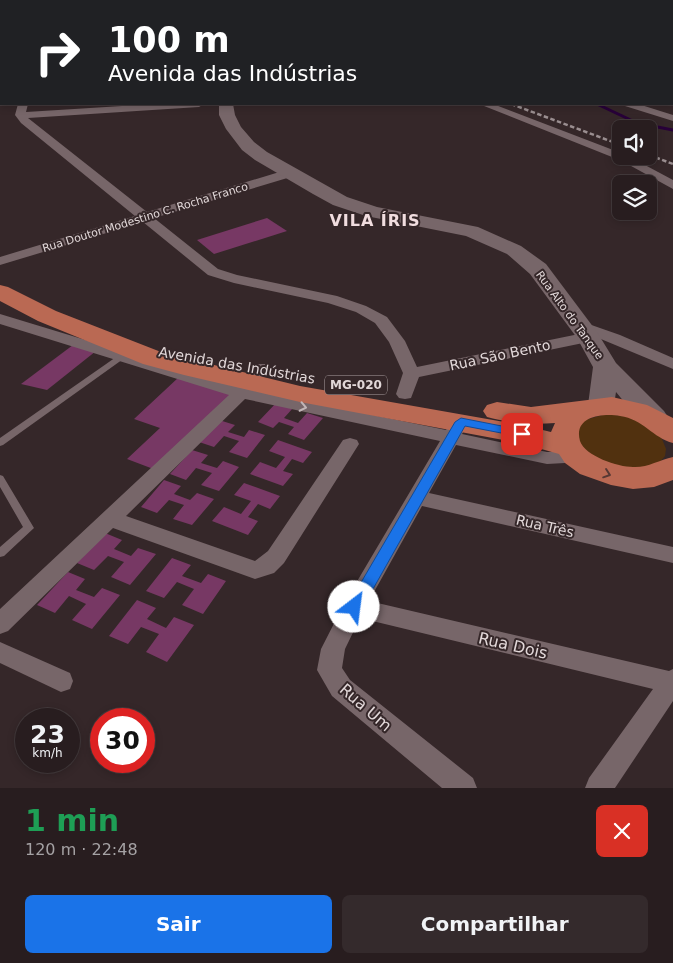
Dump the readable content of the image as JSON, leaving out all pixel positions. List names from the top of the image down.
{
  "streets": {
    "highway": ["Avenida das Indústrias", "MG-020"],
    "main road": ["Rua Alto do Tanque"],
    "street": [
      "Rua Doutor Modestino C. Rocha Franco",
      "Rua São Bento",
      "Rua Três",
      "Rua Dois",
      "Rua Um"
    ]
  },
  "crossings": [
    ["Rua Doutor Modestino C. Rocha Franco", "Rua Alto do Tanque"],
    ["Rua Alto do Tanque", "Rua São Bento"],
    ["Rua Alto do Tanque", "Avenida das Indústrias"],
    ["Rua Alto do Tanque", "MG-020"],
    ["Rua São Bento", "Avenida das Indústrias"],
    ["Avenida das Indústrias", "MG-020"],
    ["Avenida das Indústrias", "Rua Um"],
    ["Rua Três", "Rua Um"],
    ["Rua Dois", "Rua Um"]
  ],
  "districts": ["VILA ÍRIS"],
  "page": {
    "turn": ["100 m", "Avenida das Indústrias"],
    "speed": "23 km/h",
    "limit": "30",
    "heading": ["1 min", "120 m · 22:48"],
    "buttons": ["Sair", "Compartilhar"]
  }
}
